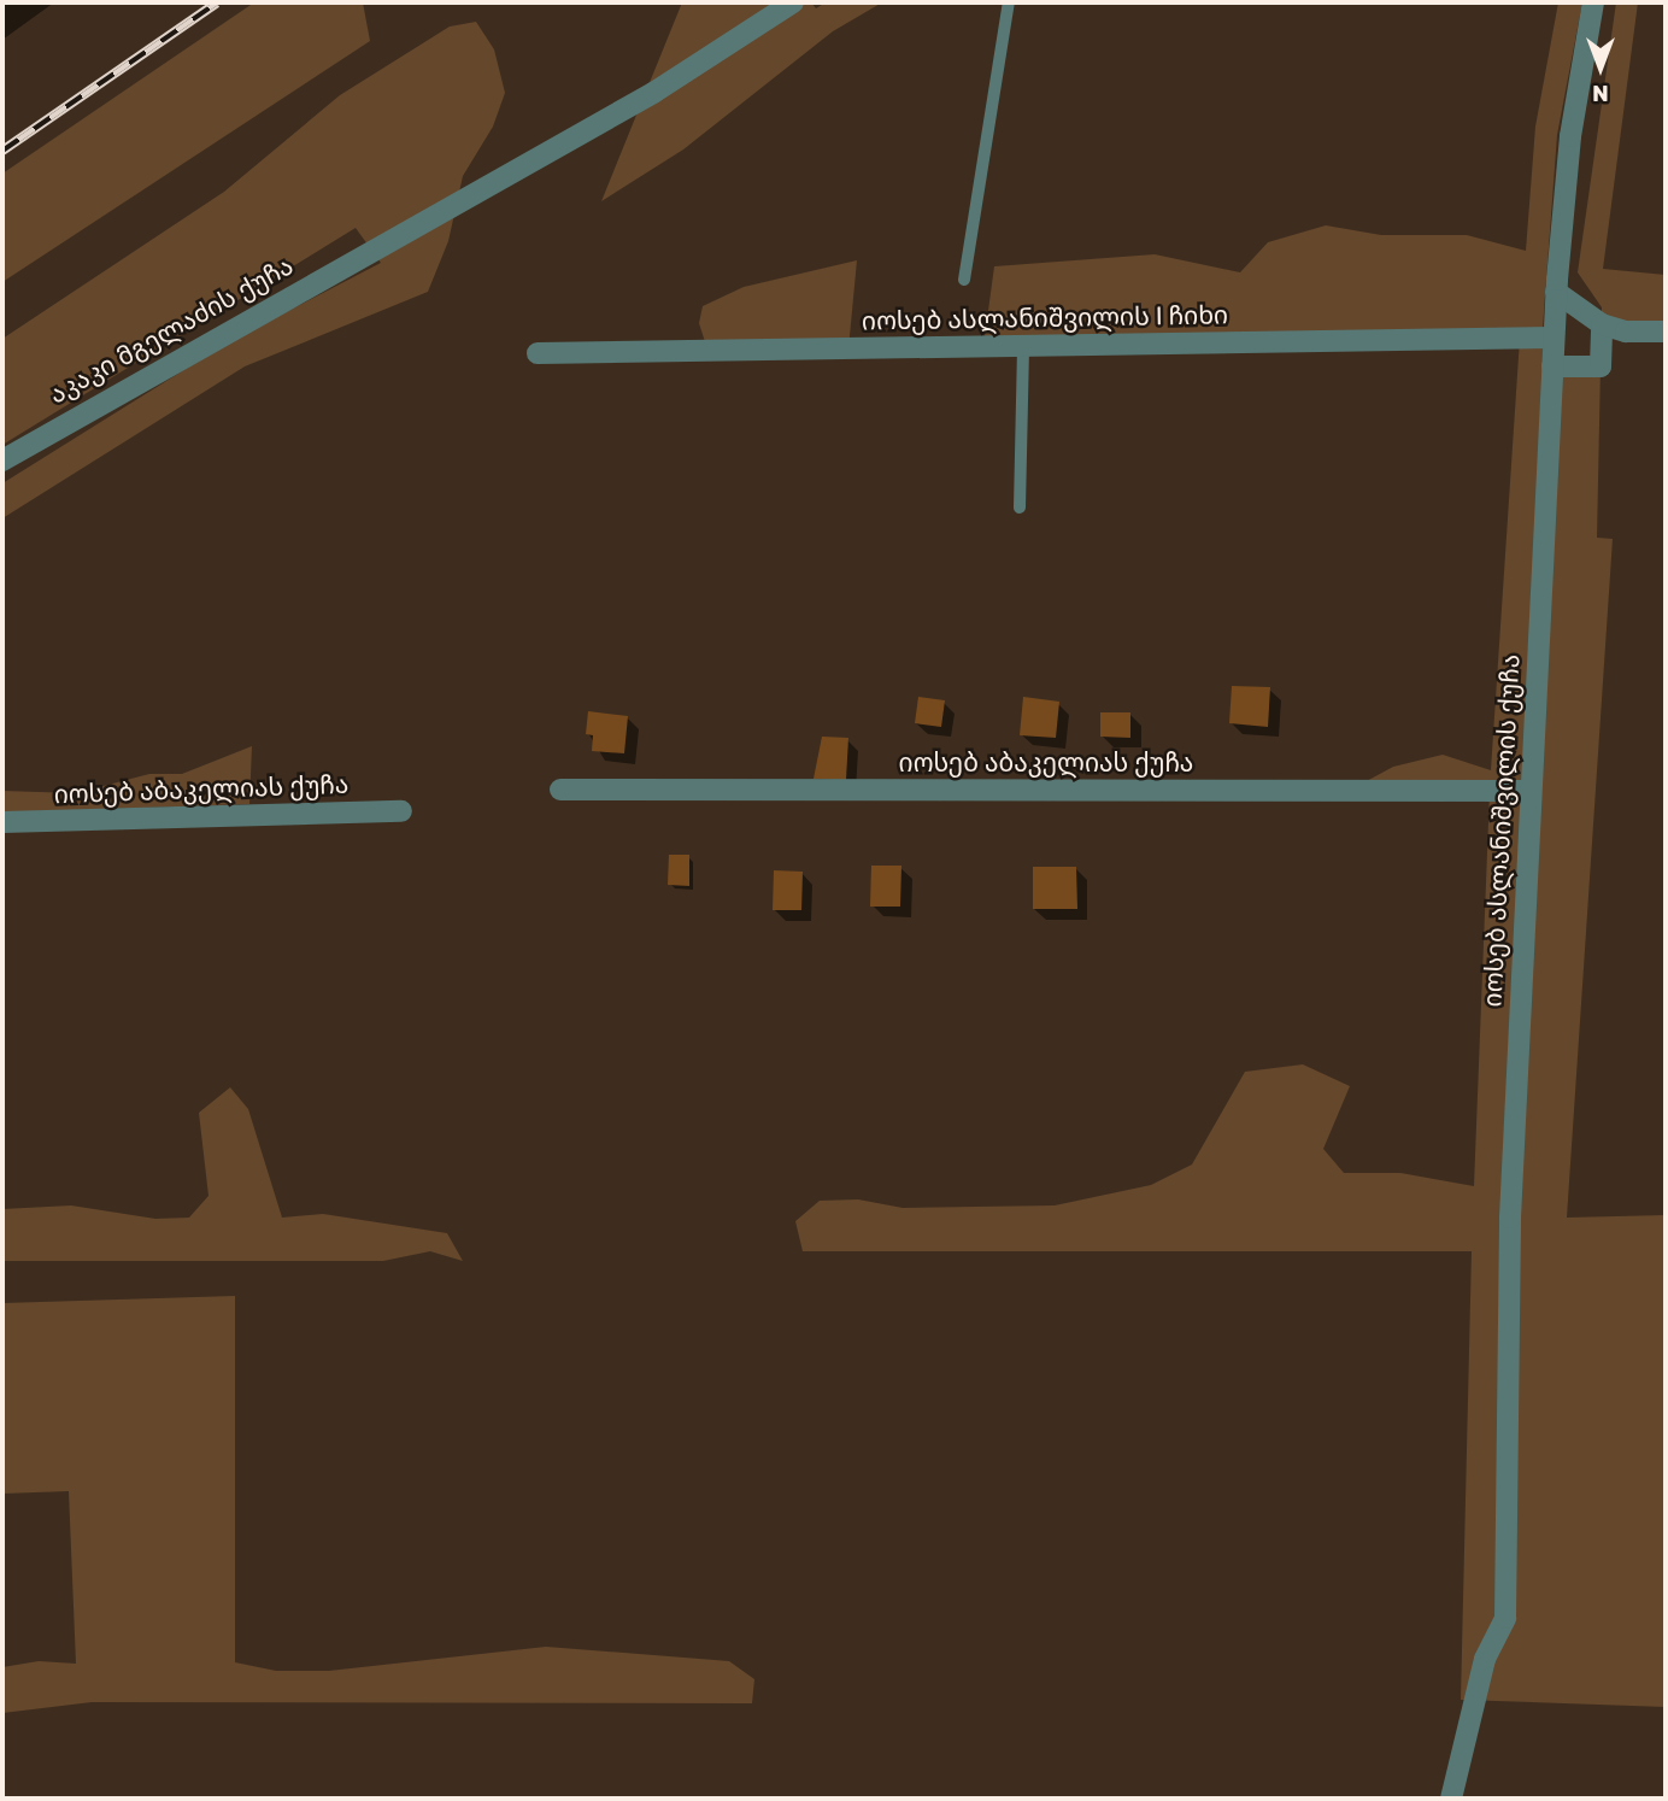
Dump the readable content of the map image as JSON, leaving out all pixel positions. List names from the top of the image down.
{
  "streets": {
    "street": [
      "იოსებ ასლანიშვილის I ჩიხი",
      "აკაკი მგელაძის ქუჩა",
      "იოსებ აბაკელიას ქუჩა",
      "იოსებ ასლანიშვილის ქუჩა"
    ]
  },
  "crossings": [
    ["იოსებ ასლანიშვილის I ჩიხი", "იოსებ ასლანიშვილის ქუჩა"],
    ["იოსებ აბაკელიას ქუჩა", "იოსებ ასლანიშვილის ქუჩა"]
  ],
  "north": "bottom"
}
